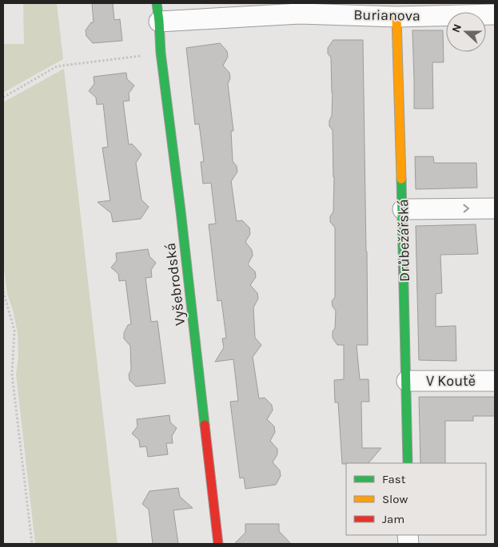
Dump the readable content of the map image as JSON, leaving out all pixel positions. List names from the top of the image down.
{
  "streets": {
    "street": [
      "Burianova",
      "Drůbežářská",
      "Vyšebrodská",
      "V Koutě"
    ]
  },
  "crossings": [
    ["Burianova", "Drůbežářská"],
    ["Burianova", "Vyšebrodská"],
    ["Drůbežářská", "V Koutě"]
  ],
  "legend": ["Fast", "Slow", "Jam"],
  "north": "left"
}
